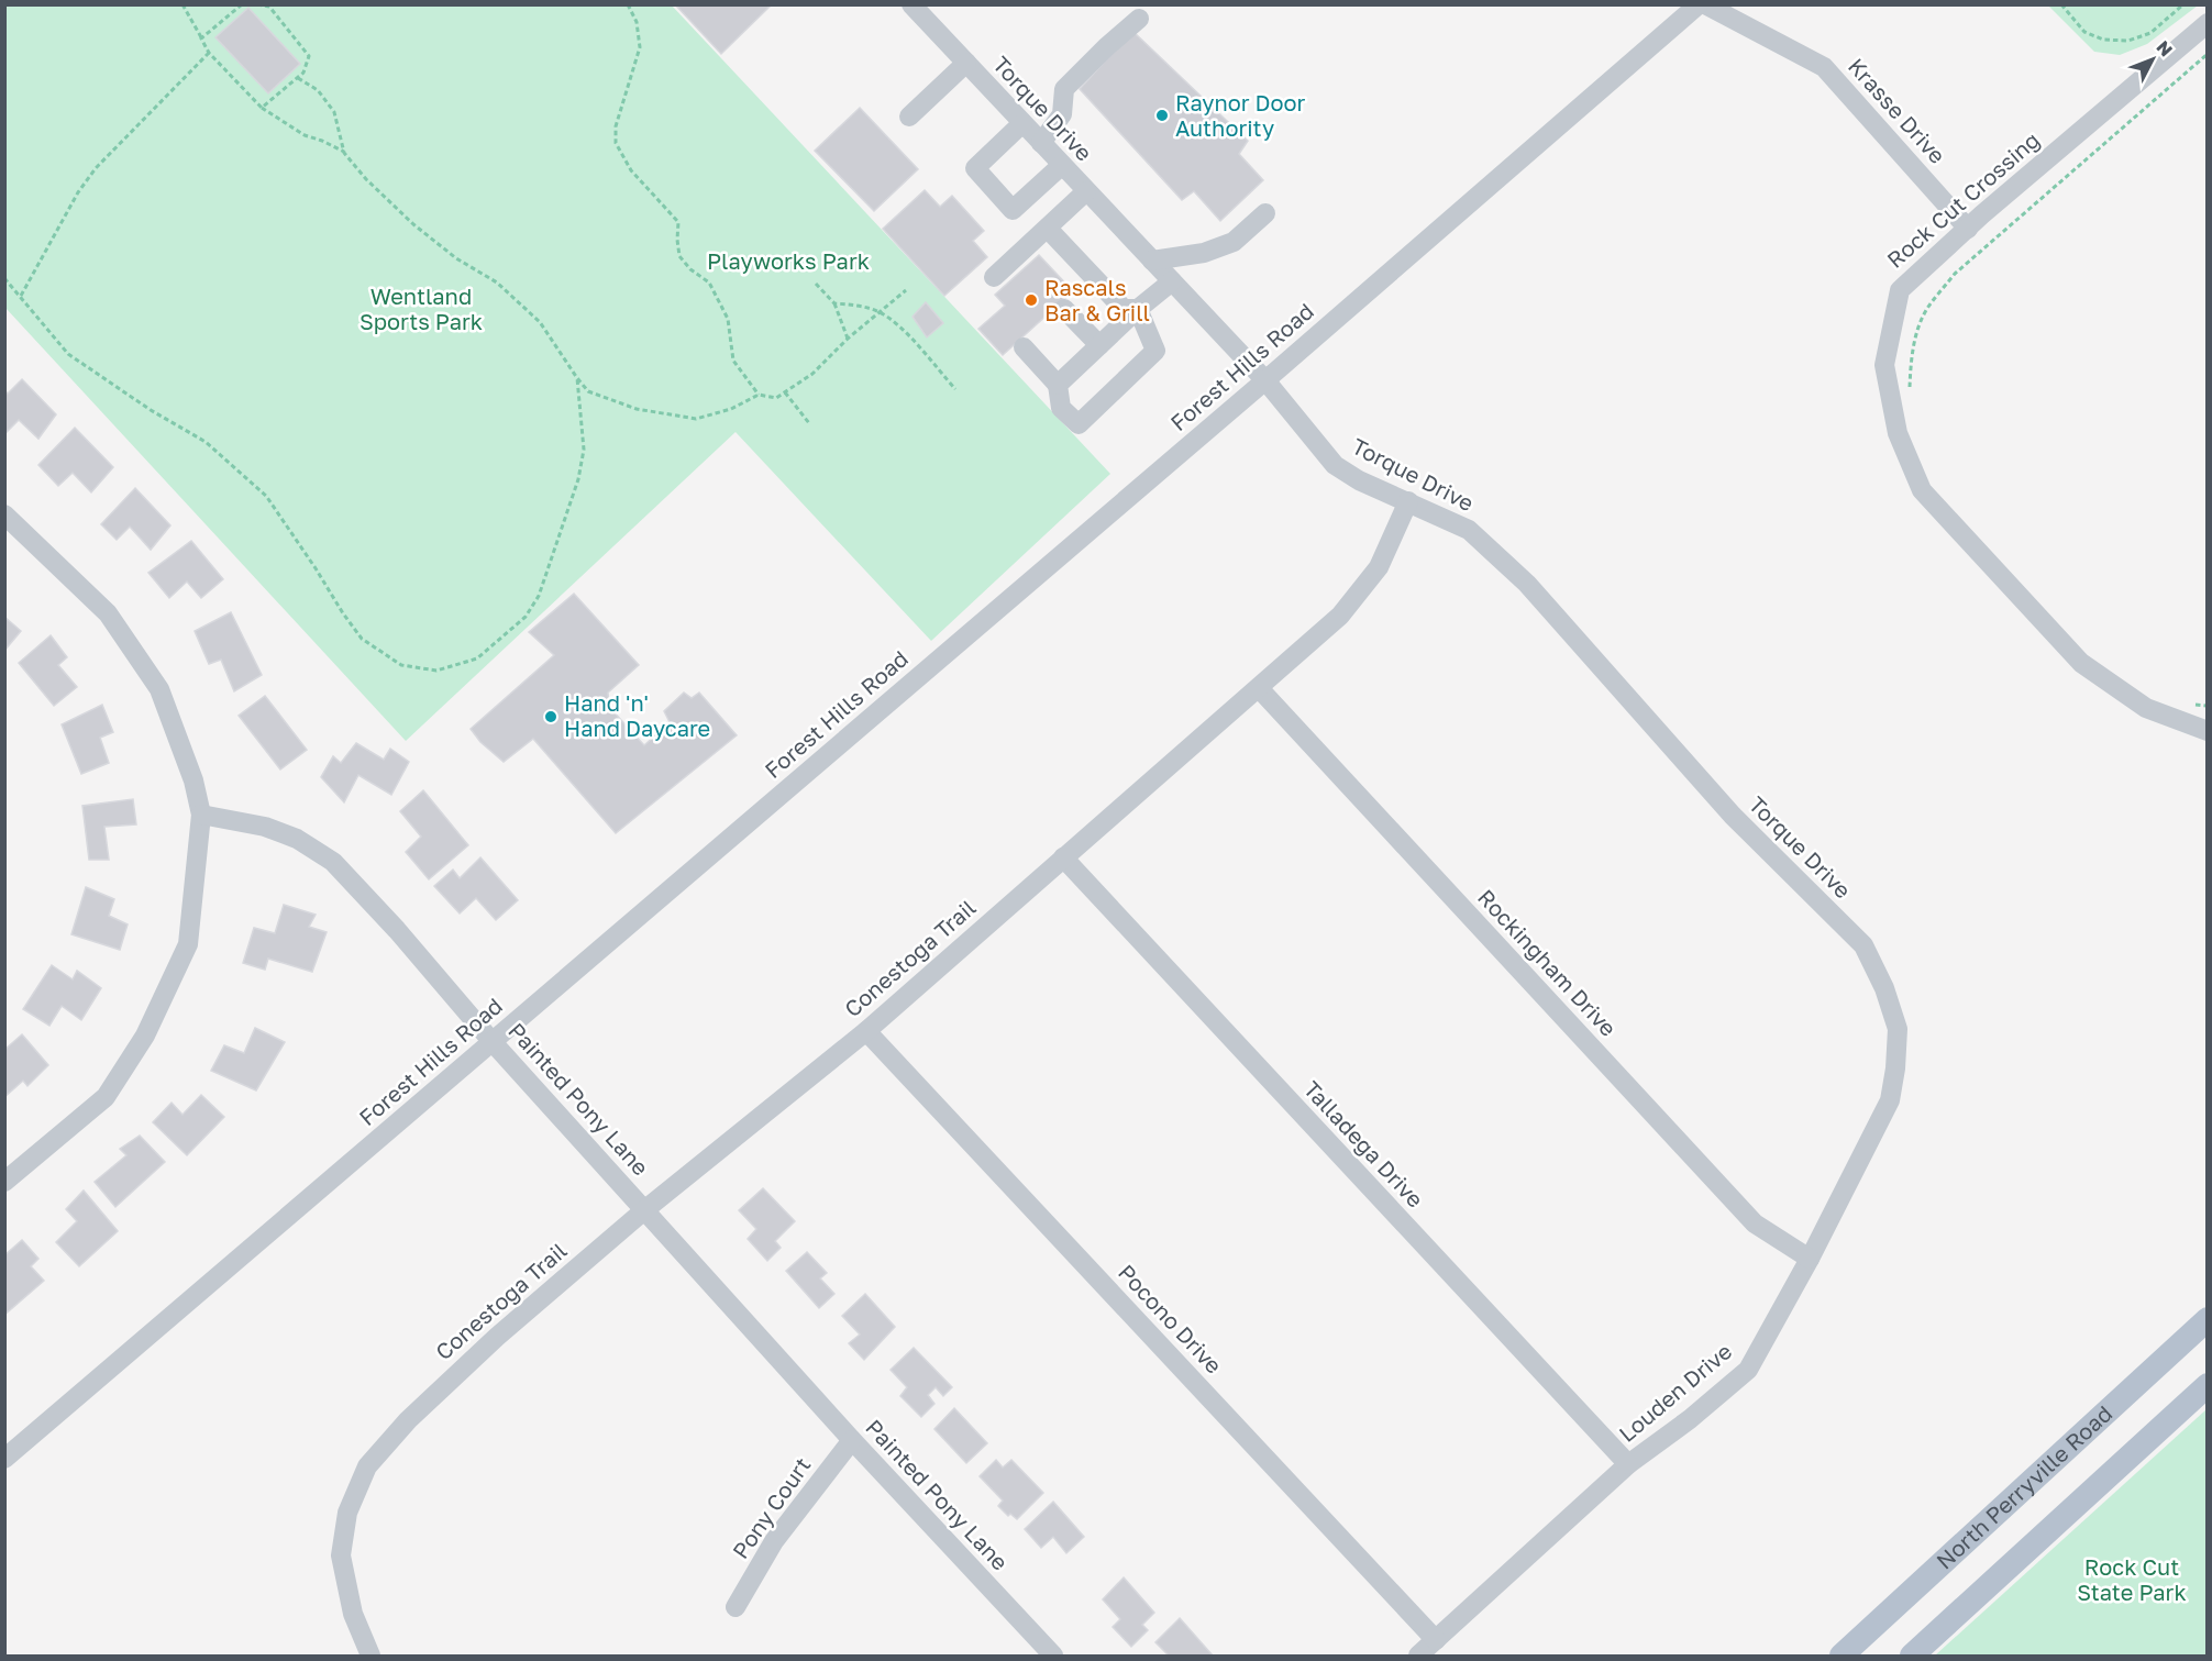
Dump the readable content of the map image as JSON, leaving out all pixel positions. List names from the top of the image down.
{
  "streets": {
    "main road": ["North Perryville Road"],
    "street": [
      "Torque Drive",
      "Krasse Drive",
      "Rock Cut Crossing",
      "Forest Hills Road",
      "Conestoga Trail",
      "Rockingham Drive",
      "Painted Pony Lane",
      "Talladega Drive",
      "Pocono Drive",
      "Louden Drive",
      "Pony Court"
    ]
  },
  "crossings": [
    ["Torque Drive", "Forest Hills Road"],
    ["Torque Drive", "Conestoga Trail"],
    ["Torque Drive", "Louden Drive"],
    ["Krasse Drive", "Rock Cut Crossing"],
    ["Forest Hills Road", "Painted Pony Lane"],
    ["Conestoga Trail", "Rockingham Drive"],
    ["Conestoga Trail", "Painted Pony Lane"],
    ["Conestoga Trail", "Talladega Drive"],
    ["Conestoga Trail", "Pocono Drive"],
    ["Rockingham Drive", "Louden Drive"],
    ["Painted Pony Lane", "Pony Court"],
    ["Talladega Drive", "Louden Drive"],
    ["Pocono Drive", "Louden Drive"]
  ],
  "parks": ["Playworks Park", "Wentland Sports Park", "Rock Cut State Park"],
  "places": ["Raynor Door Authority", "Rascals Bar & Grill", "Hand 'n' Hand Daycare"],
  "north": "top right"
}
